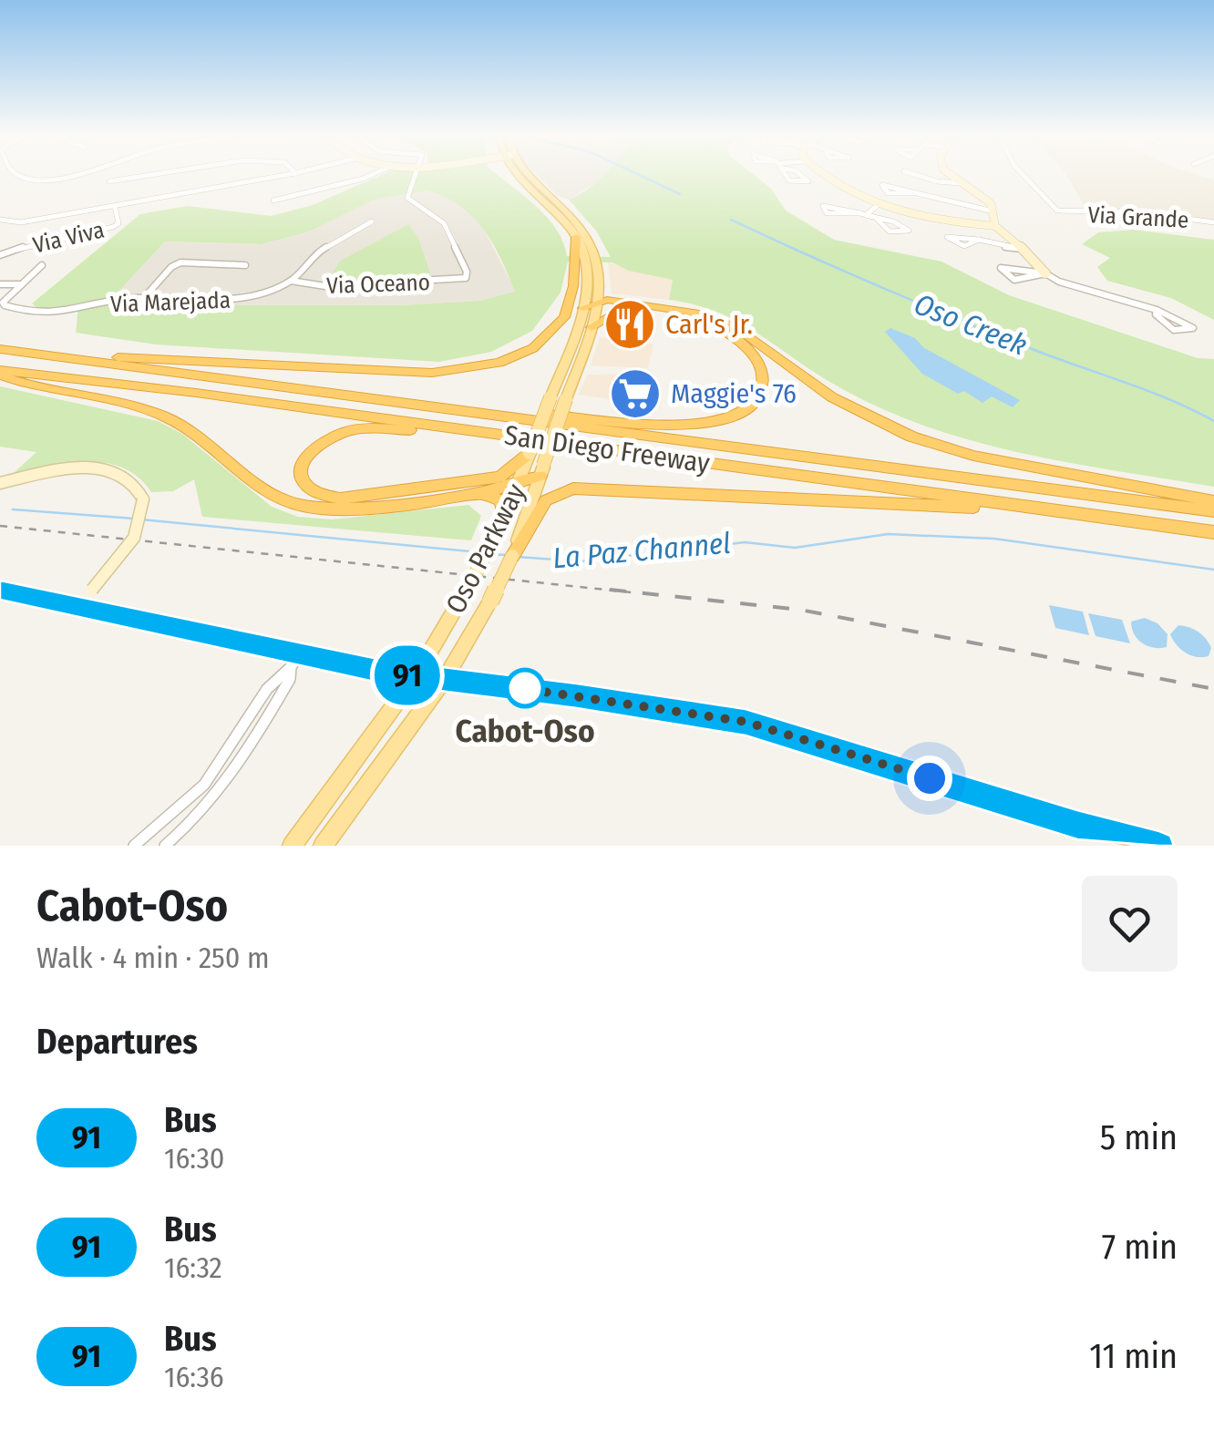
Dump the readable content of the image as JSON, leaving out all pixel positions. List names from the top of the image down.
{
  "streets": {
    "highway": ["San Diego Freeway"],
    "main road": ["Oso Parkway"],
    "street": [
      "Via Grande",
      "Via Viva",
      "Via Oceano",
      "Via Marejada"
    ]
  },
  "crossings": [
    ["Via Oceano", "Via Marejada"]
  ],
  "water": ["Oso Creek", "La Paz Channel"],
  "places": {
    "restaurant": ["Carl's Jr."],
    "supermarket": ["Maggie's 76"],
    "other": ["Cabot-Oso"]
  },
  "lines": ["bus line 91"],
  "page": {
    "on_map": "91",
    "heading": [
      ["Cabot-Oso", "Walk · 4 min · 250 m"],
      "Departures"
    ],
    "list": [
      {
        "mark": "91",
        "name": "Bus",
        "note": "16:30",
        "value": "5 min"
      },
      {
        "mark": "91",
        "name": "Bus",
        "note": "16:32",
        "value": "7 min"
      },
      {
        "mark": "91",
        "name": "Bus",
        "note": "16:36",
        "value": "11 min"
      }
    ]
  }
}
